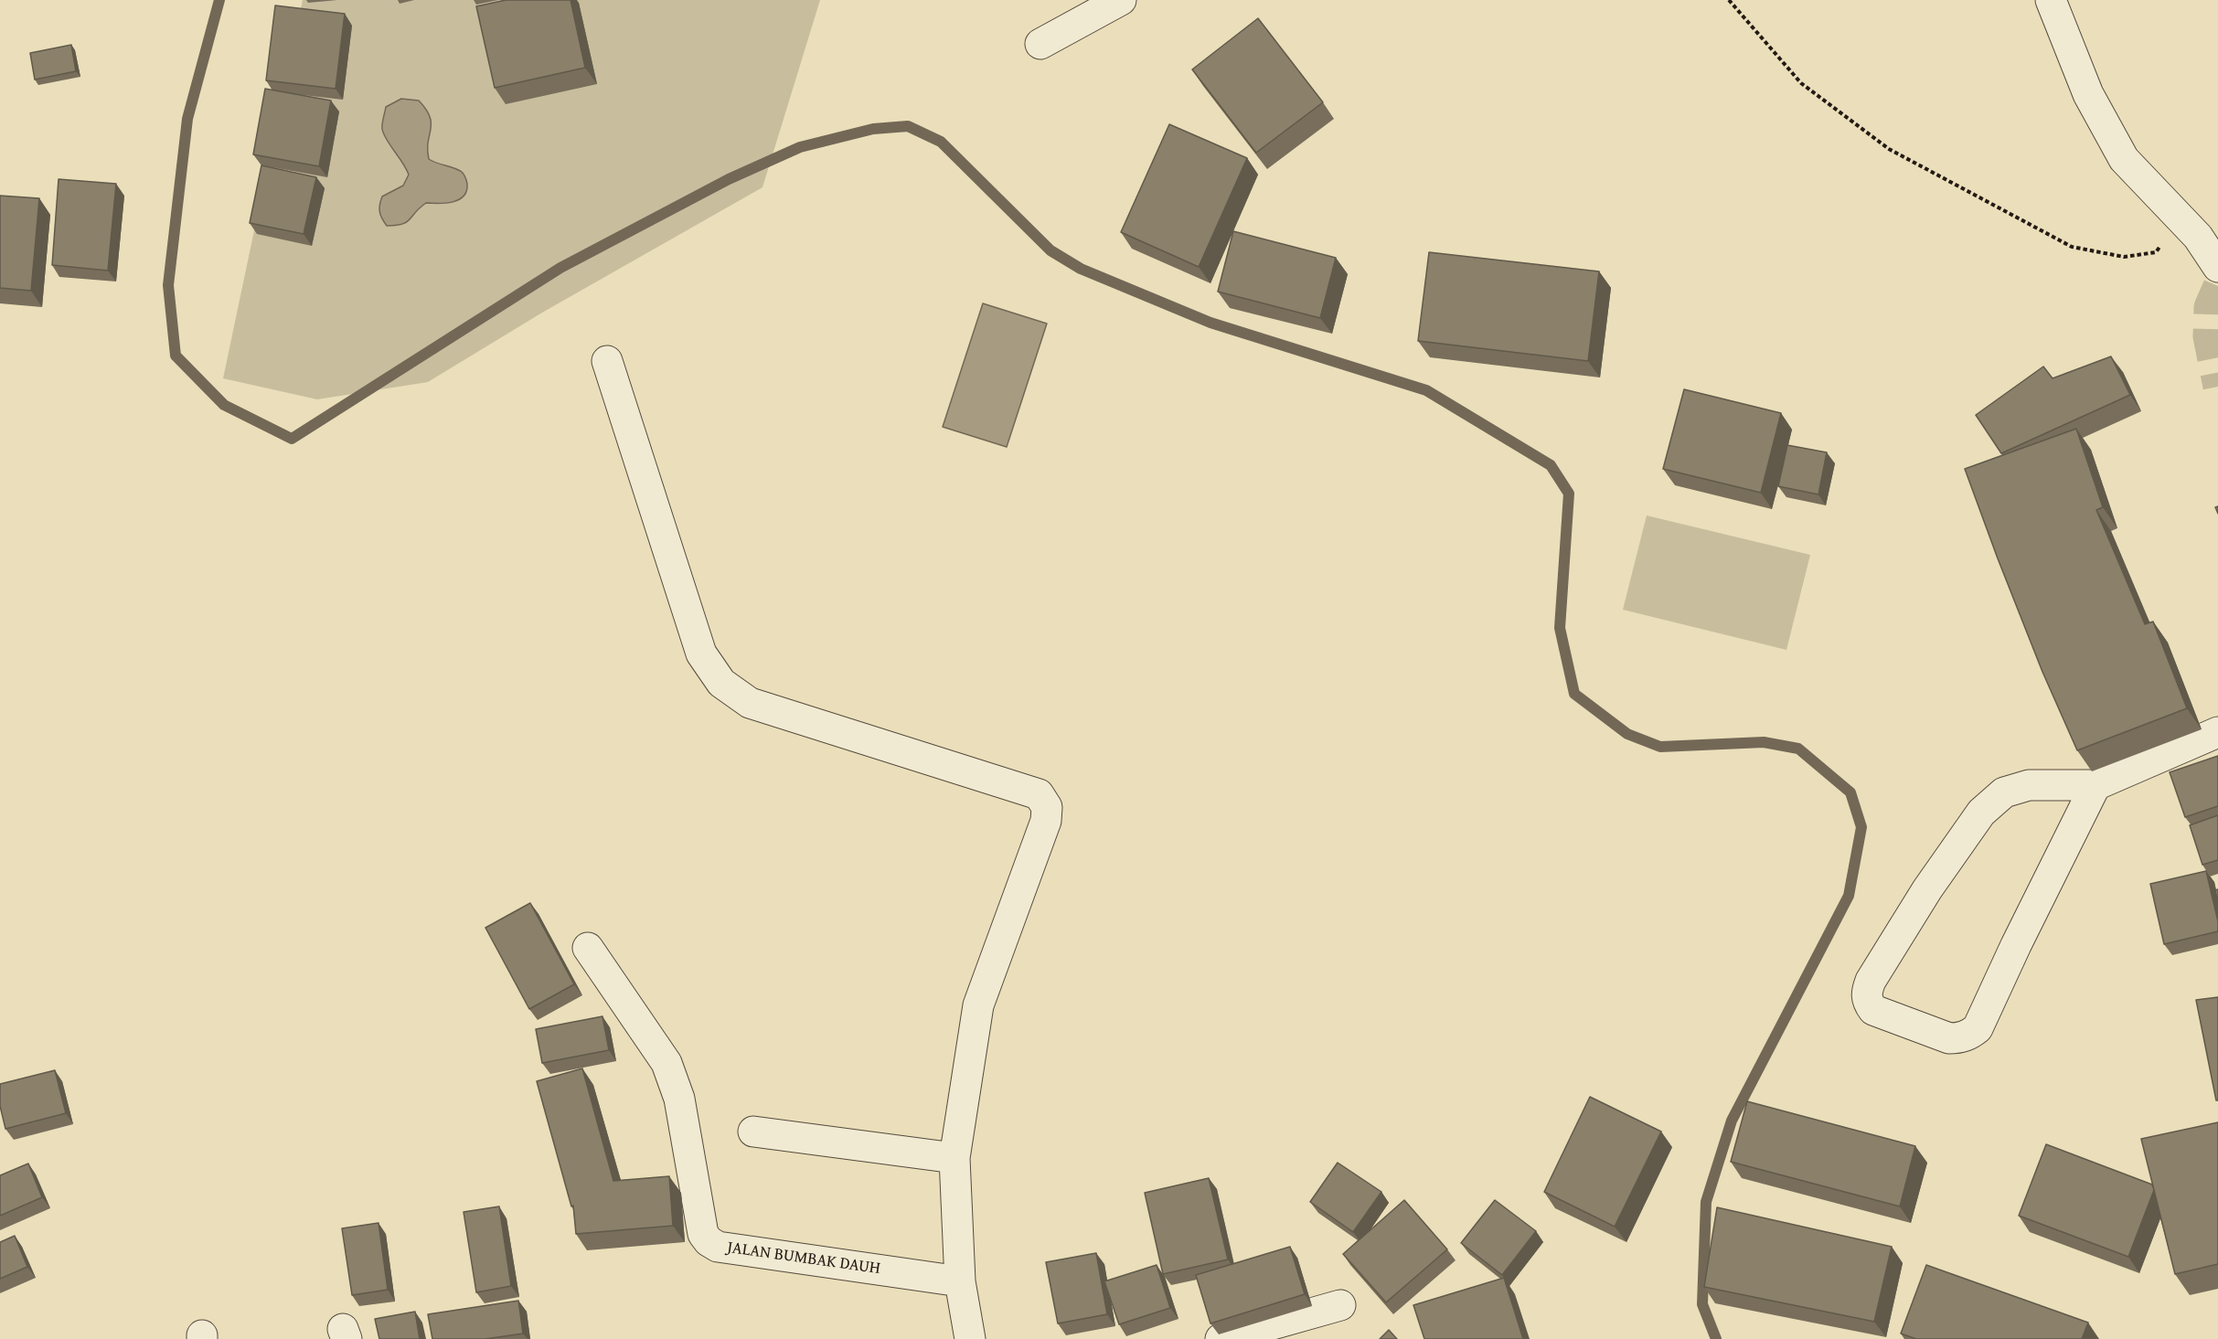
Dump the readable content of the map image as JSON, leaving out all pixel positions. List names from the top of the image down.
{
  "streets": {
    "street": ["JALAN BUMBAK DAUH"]
  }
}
